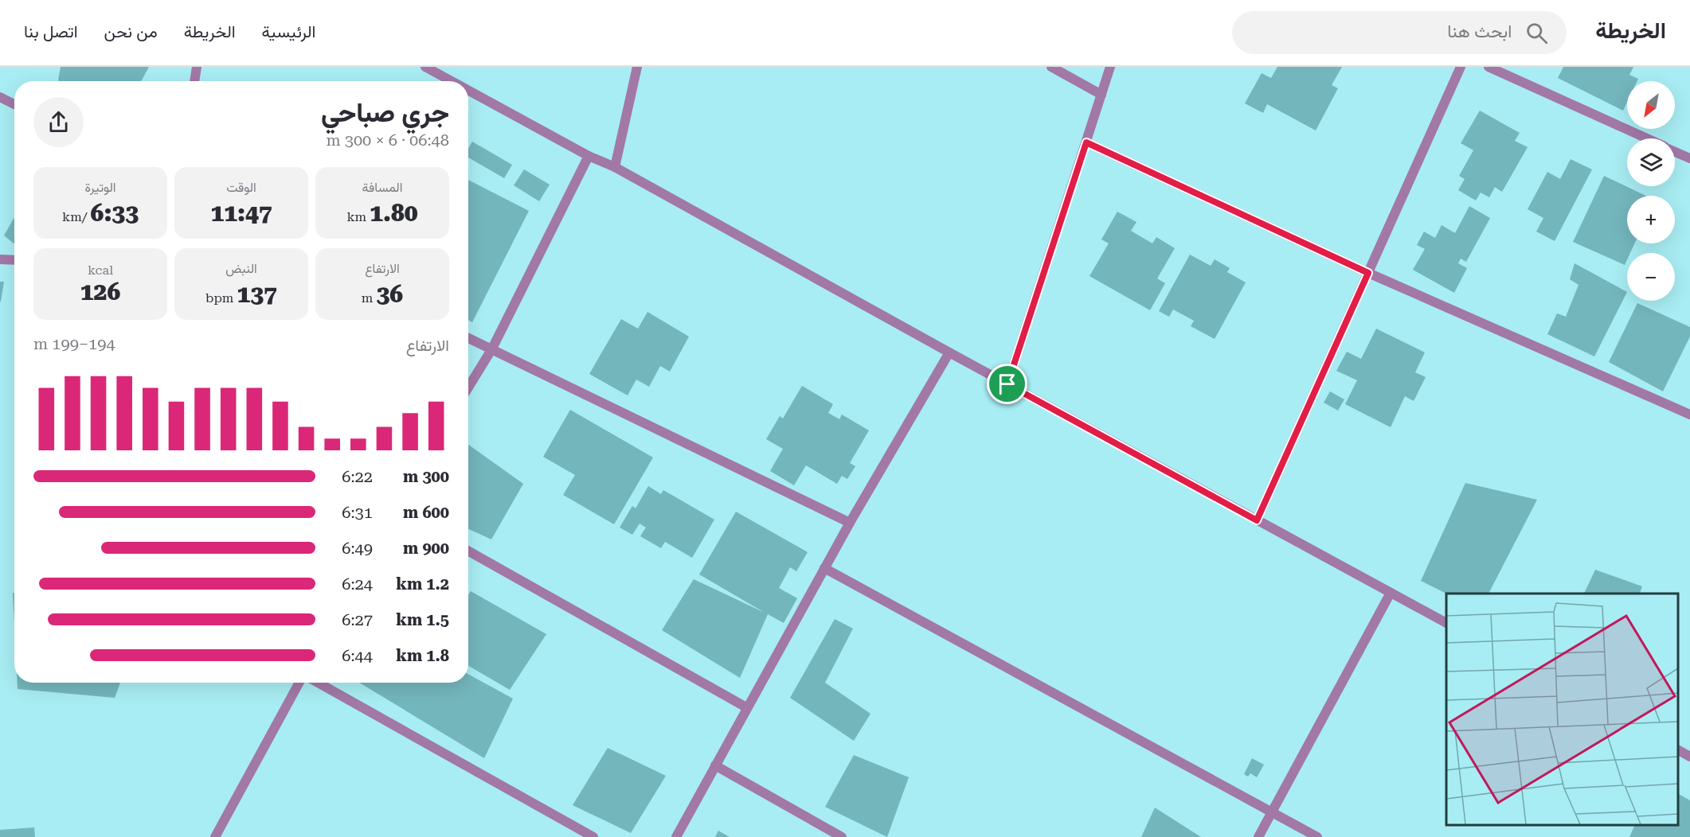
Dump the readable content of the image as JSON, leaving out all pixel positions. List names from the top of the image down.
{
  "north": "bottom left",
  "page": {
    "header": "الخريطة",
    "search": "ابحث هنا",
    "nav": [
      "الرئيسية",
      "الخريطة",
      "من نحن",
      "اتصل بنا"
    ],
    "map_buttons": ["+", "−"],
    "heading": ["جري صباحي", "06:48 · 6 × 300 m"],
    "stats": [
      ["المسافة", "1.80 km"],
      ["الوقت", "11:47"],
      ["الوتيرة", "6:33 /km"],
      ["الارتفاع", "36 m"],
      ["النبض", "137 bpm"],
      ["kcal", "126"]
    ],
    "chart": ["الارتفاع", "194–199 m"],
    "list": [
      {
        "name": "300 m",
        "note": "6:22"
      },
      {
        "name": "600 m",
        "note": "6:31"
      },
      {
        "name": "900 m",
        "note": "6:49"
      },
      {
        "name": "1.2 km",
        "note": "6:24"
      },
      {
        "name": "1.5 km",
        "note": "6:27"
      },
      {
        "name": "1.8 km",
        "note": "6:44"
      }
    ]
  }
}
